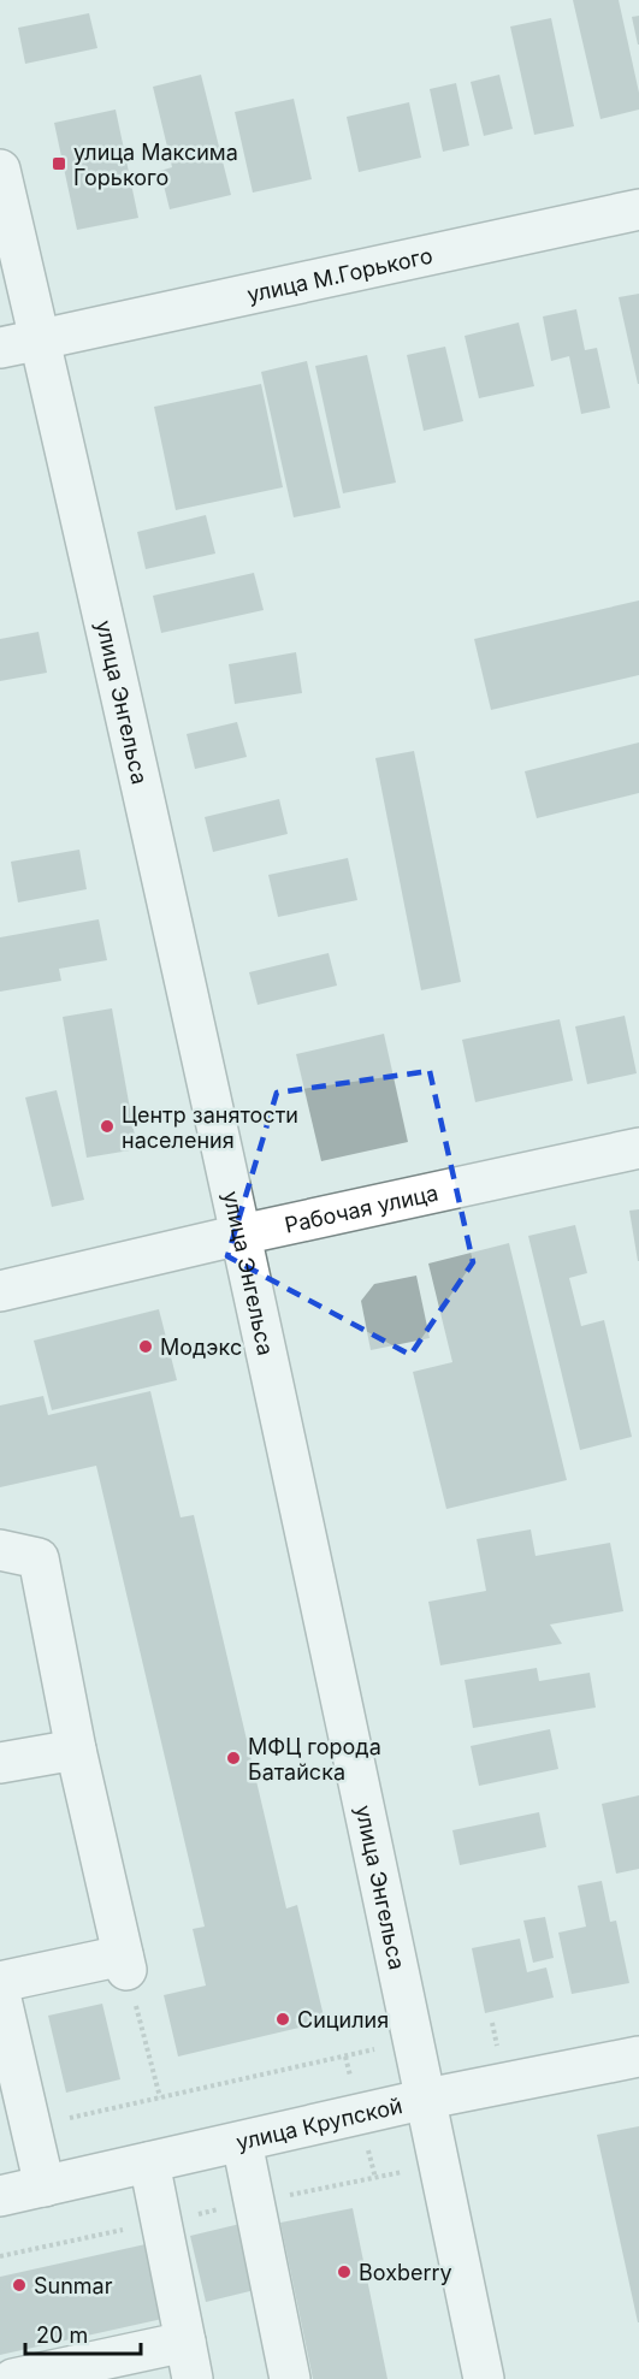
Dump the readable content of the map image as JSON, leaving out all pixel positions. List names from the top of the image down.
{
  "streets": {
    "main road": [
      "улица М.Горького",
      "улица Энгельса",
      "Рабочая улица",
      "улица Крупской"
    ]
  },
  "crossings": [
    ["улица М.Горького", "улица Энгельса"],
    ["улица Энгельса", "Рабочая улица"],
    ["улица Энгельса", "улица Крупской"]
  ],
  "places": {
    "transit": ["улица Максима Горького"],
    "other": [
      "Центр занятости населения",
      "Модэкс",
      "МФЦ города Батайска",
      "Сицилия",
      "Boxberry",
      "Sunmar"
    ]
  },
  "scale_bar": "20 m"
}
